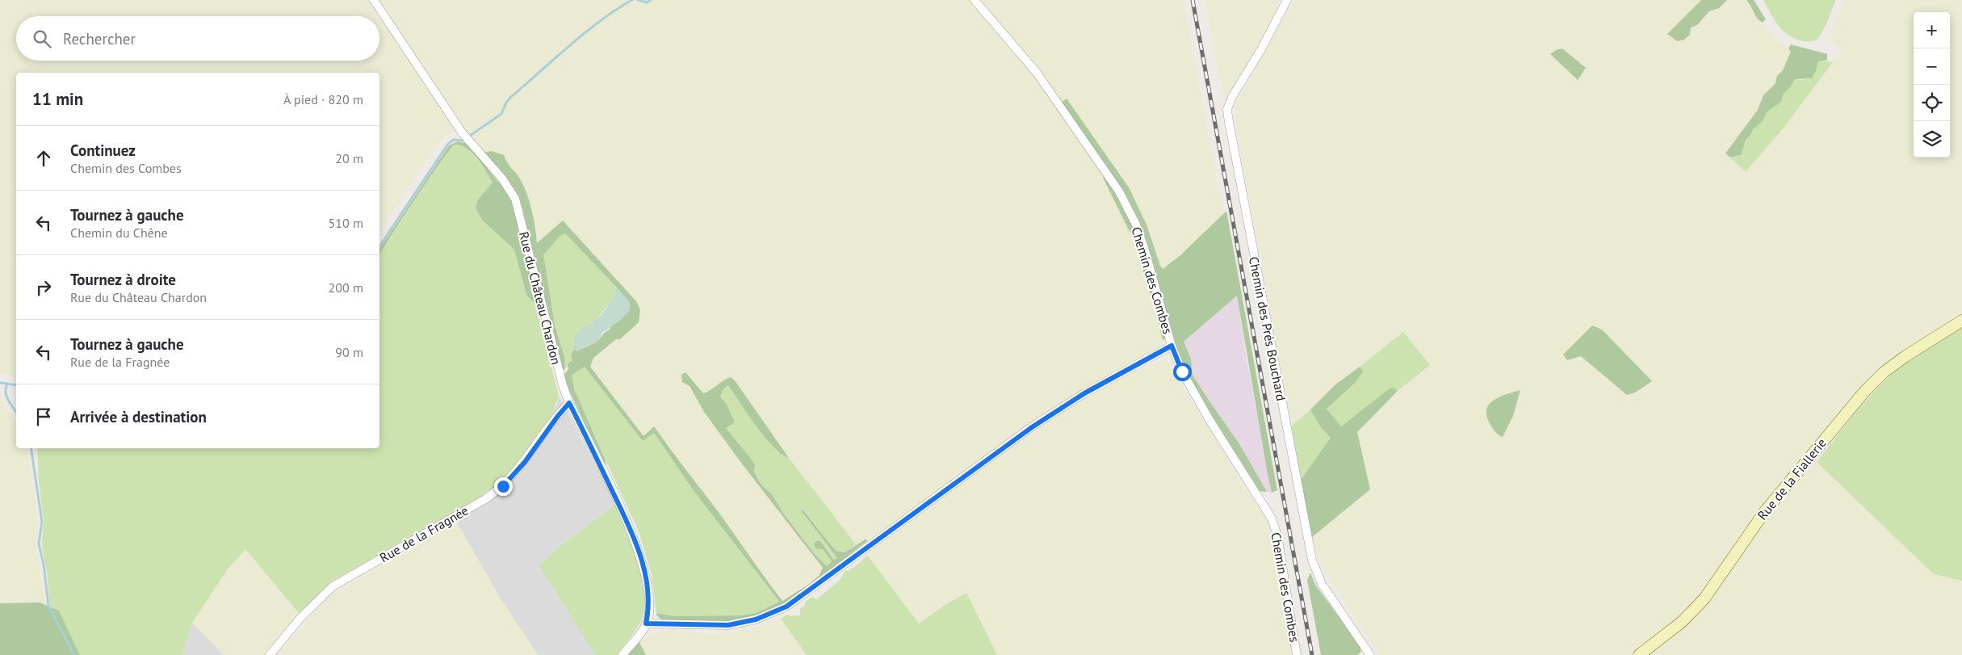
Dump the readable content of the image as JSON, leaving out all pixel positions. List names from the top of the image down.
{
  "streets": {
    "street": [
      "Chemin des Combes",
      "Rue du Château Chardon",
      "Chemin des Prés Bouchard",
      "Rue de la Fiallerie",
      "Rue de la Fragnée"
    ]
  },
  "crossings": [
    ["Rue du Château Chardon", "Rue de la Fragnée"]
  ],
  "page": {
    "map_buttons": ["+", "−"],
    "search": "Rechercher",
    "heading": ["11 min", "À pied · 820 m"],
    "list": [
      ["Continuez", "Chemin des Combes", "20 m"],
      ["Tournez à gauche", "Chemin du Chêne", "510 m"],
      ["Tournez à droite", "Rue du Château Chardon", "200 m"],
      ["Tournez à gauche", "Rue de la Fragnée", "90 m"],
      "Arrivée à destination"
    ]
  }
}
